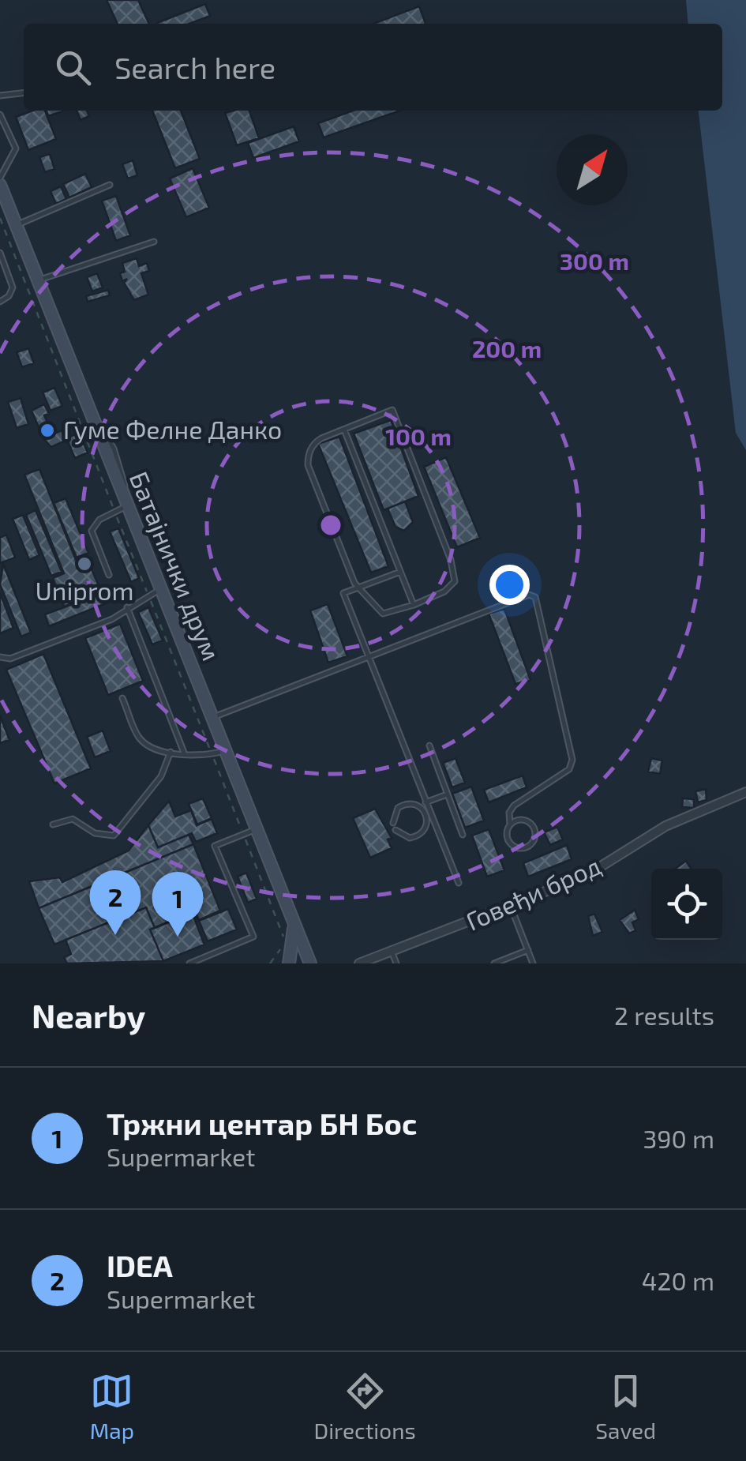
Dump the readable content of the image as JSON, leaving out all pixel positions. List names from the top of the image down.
{
  "streets": {
    "main road": ["Батајнички друм"],
    "street": ["Говеђи брод"]
  },
  "places": ["Гуме Фелне Данко", "Uniprom"],
  "north": "top right",
  "page": {
    "search": "Search here",
    "pins": ["2", "1"],
    "heading": ["Nearby", "2 results"],
    "list": [
      {
        "mark": "1",
        "name": "Тржни центар БН Бос",
        "note": "Supermarket",
        "value": "390 m"
      },
      {
        "mark": "2",
        "name": "IDEA",
        "note": "Supermarket",
        "value": "420 m"
      }
    ],
    "nav": ["Map", "Directions", "Saved"]
  },
  "rings": ["300 m", "200 m", "100 m"]
}
